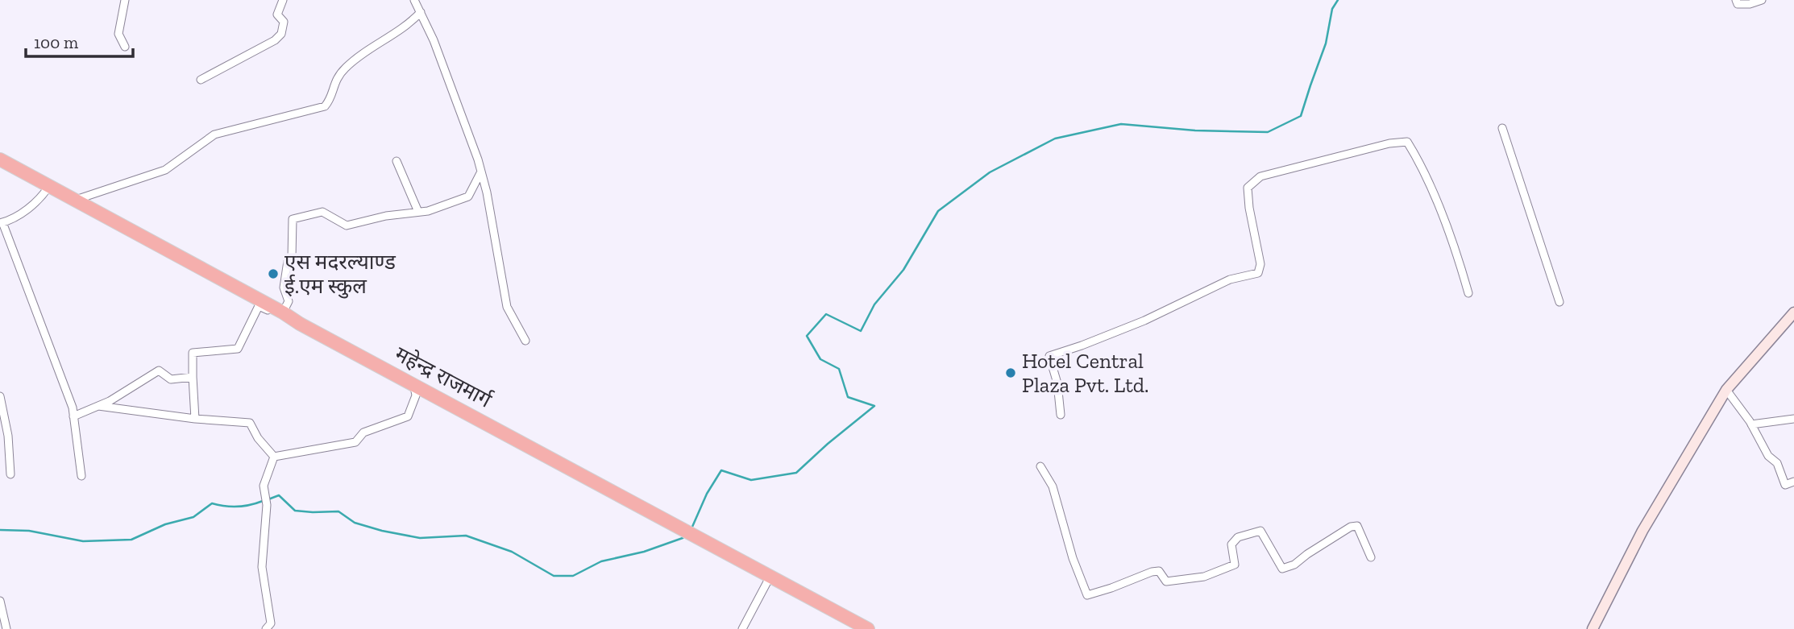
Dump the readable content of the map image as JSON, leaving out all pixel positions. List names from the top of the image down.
{
  "streets": {
    "highway": ["महेन्द्र राजमार्ग"]
  },
  "places": ["एस मदरल्याण्ड ई.एम स्कुल", "Hotel Central Plaza Pvt. Ltd."],
  "scale_bar": "100 m"
}
